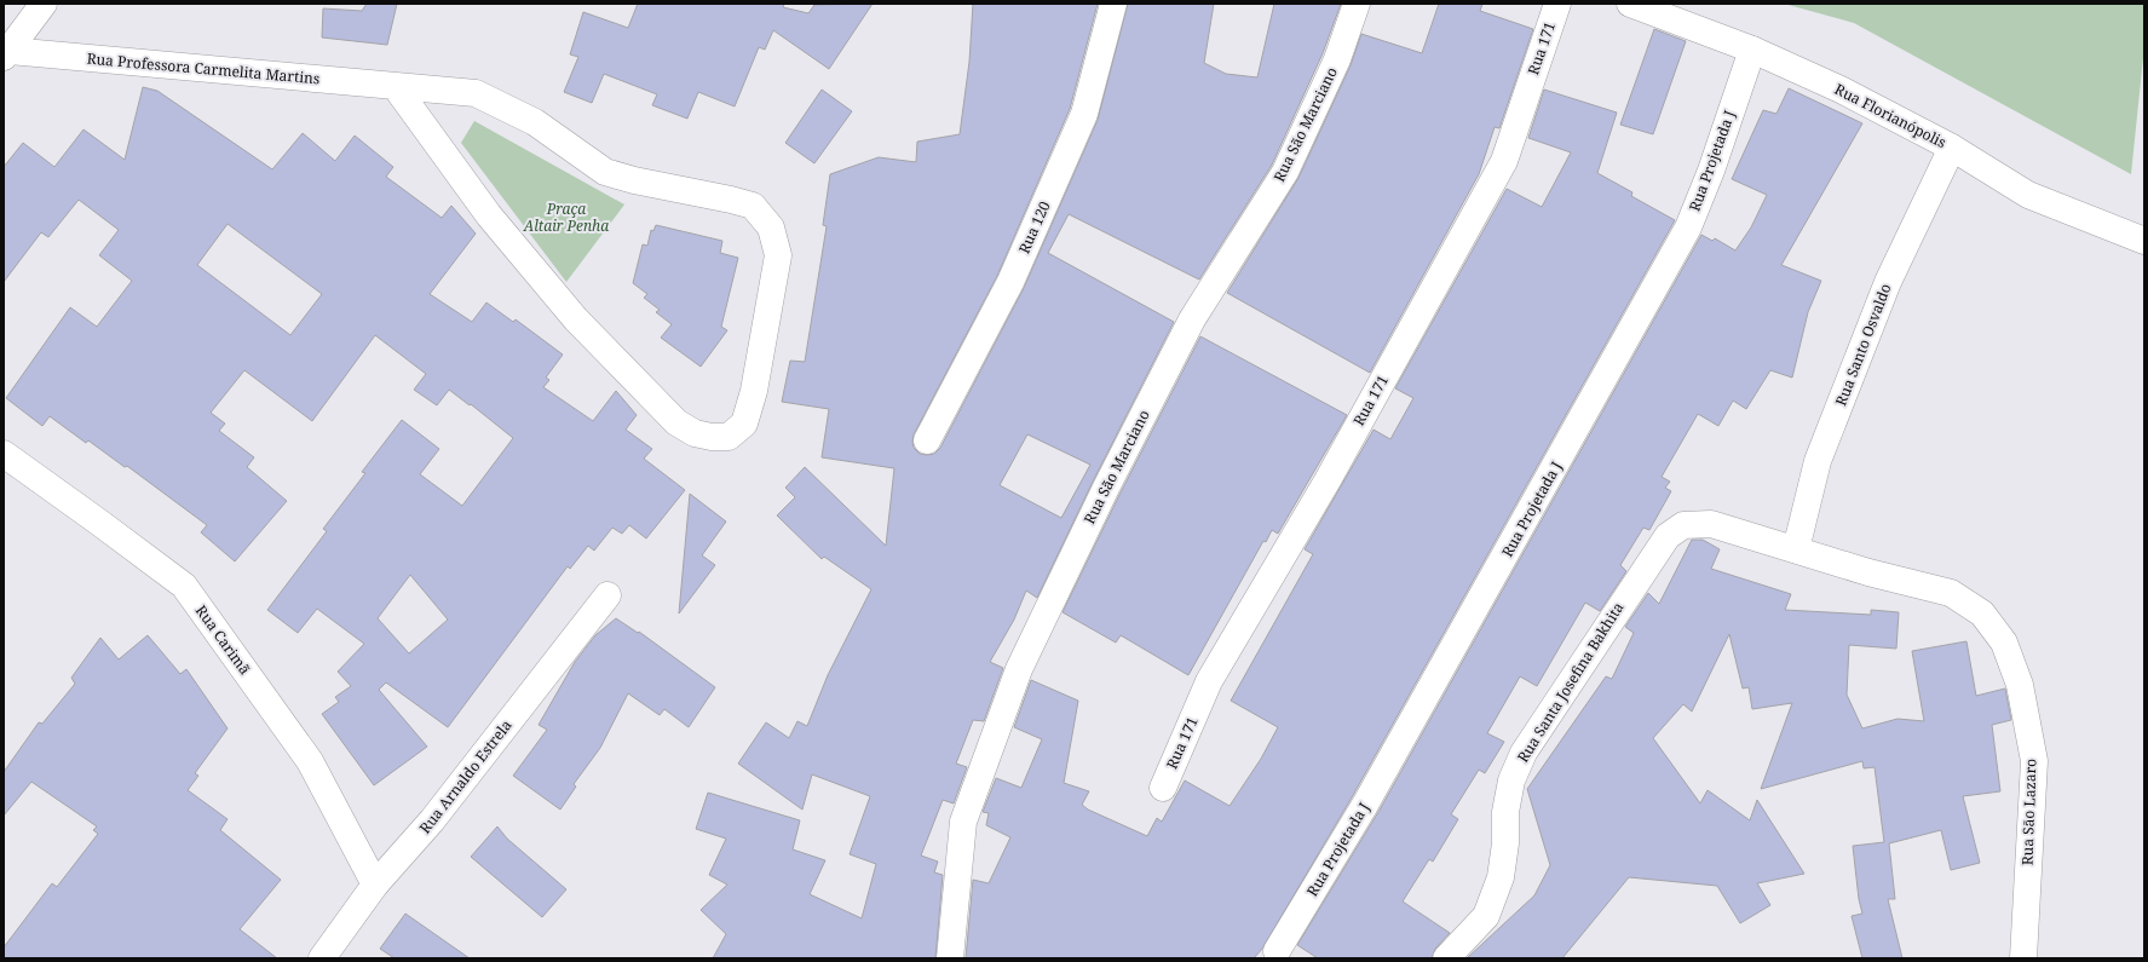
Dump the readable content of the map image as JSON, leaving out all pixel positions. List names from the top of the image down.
{
  "streets": {
    "street": [
      "Rua 171",
      "Rua Professora Carmelita Martins",
      "Rua Florianópolis",
      "Rua São Marciano",
      "Rua Projetada J",
      "Rua 120",
      "Rua Santo Osvaldo",
      "Rua Carimã",
      "Rua Santa Josefina Bakhita",
      "Rua Arnaldo Estrela",
      "Rua Sāo Lazaro"
    ]
  },
  "crossings": [
    ["Rua Florianópolis", "Rua Projetada J"],
    ["Rua Florianópolis", "Rua Santo Osvaldo"],
    ["Rua Santo Osvaldo", "Rua Santa Josefina Bakhita"],
    ["Rua Santo Osvaldo", "Rua Sāo Lazaro"],
    ["Rua Carimã", "Rua Arnaldo Estrela"],
    ["Rua Santa Josefina Bakhita", "Rua Sāo Lazaro"]
  ],
  "parks": ["Praça Altair Penha"]
}
